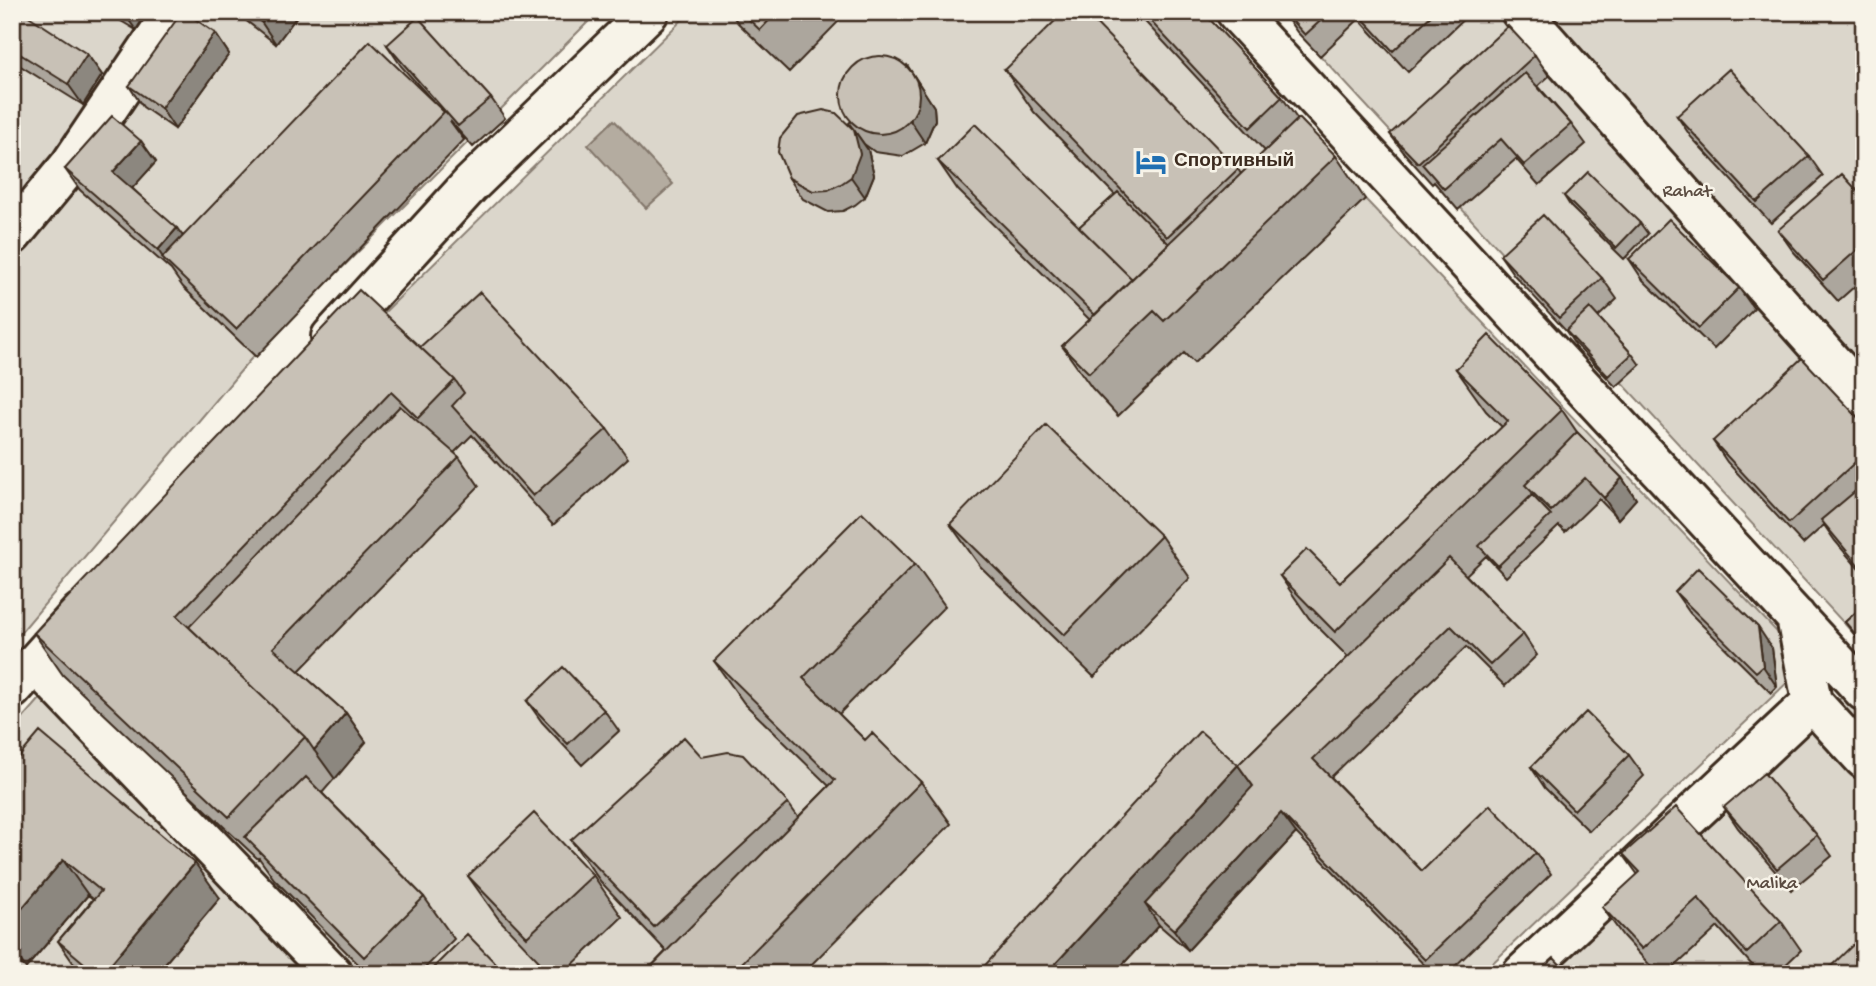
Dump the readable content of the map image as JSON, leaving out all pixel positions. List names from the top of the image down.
{
  "parks": ["Rahat", "Malika"],
  "places": {
    "hotel": ["Спортивный"]
  }
}
